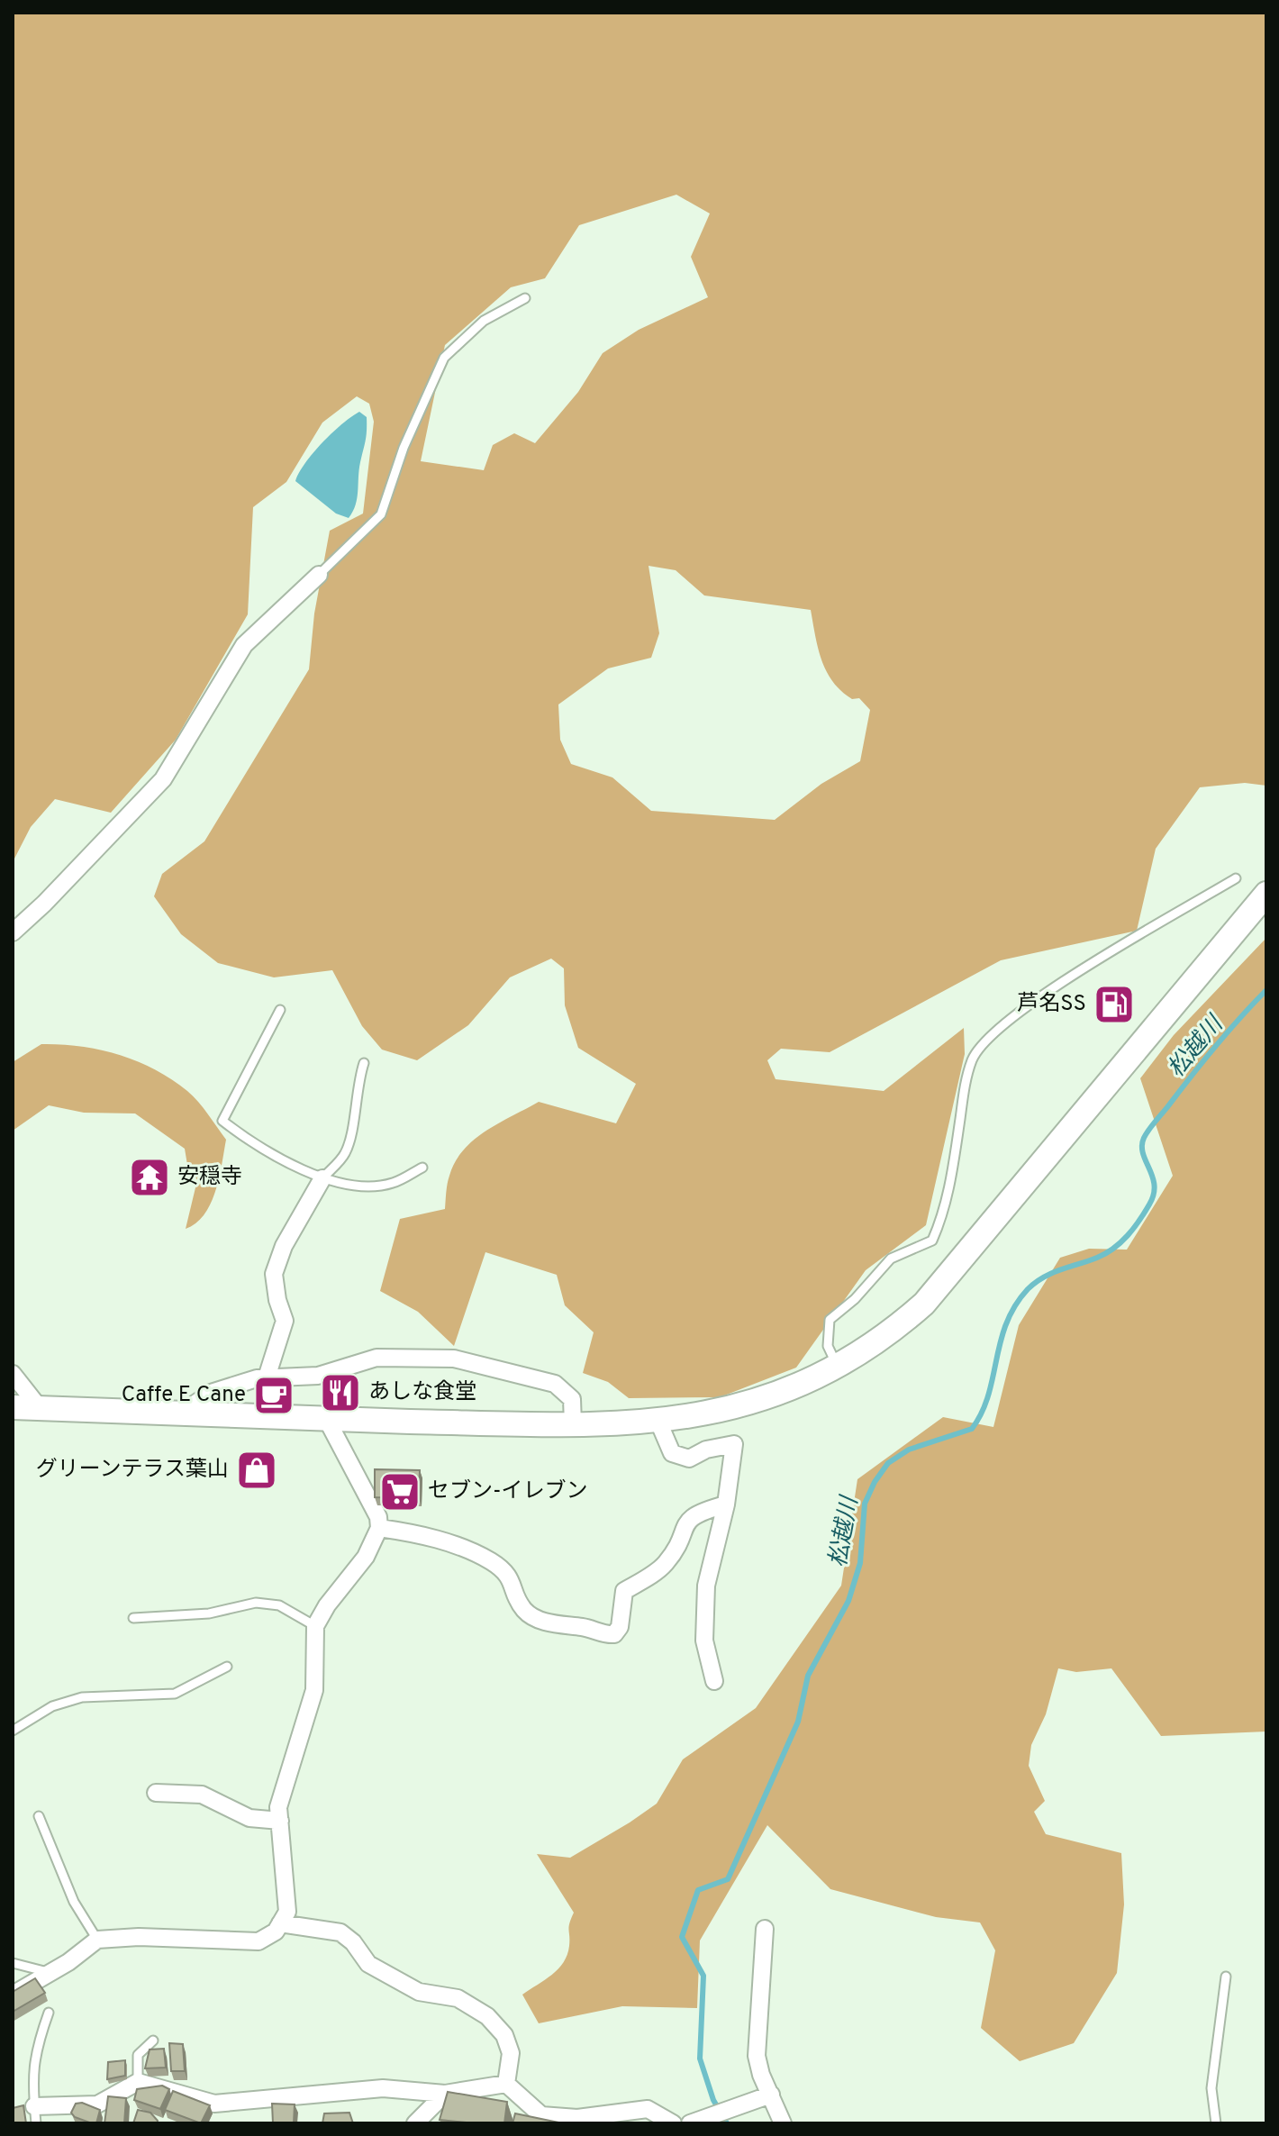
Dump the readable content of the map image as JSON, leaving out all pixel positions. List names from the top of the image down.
{
  "water": ["松越川"],
  "places": {
    "fuel station": ["芦名SS"],
    "temple": ["安穏寺"],
    "restaurant": ["あしな食堂"],
    "cafe": ["Caffe E Cane"],
    "shop": ["グリーンテラス葉山"],
    "supermarket": ["セブン-イレブン"]
  }
}
